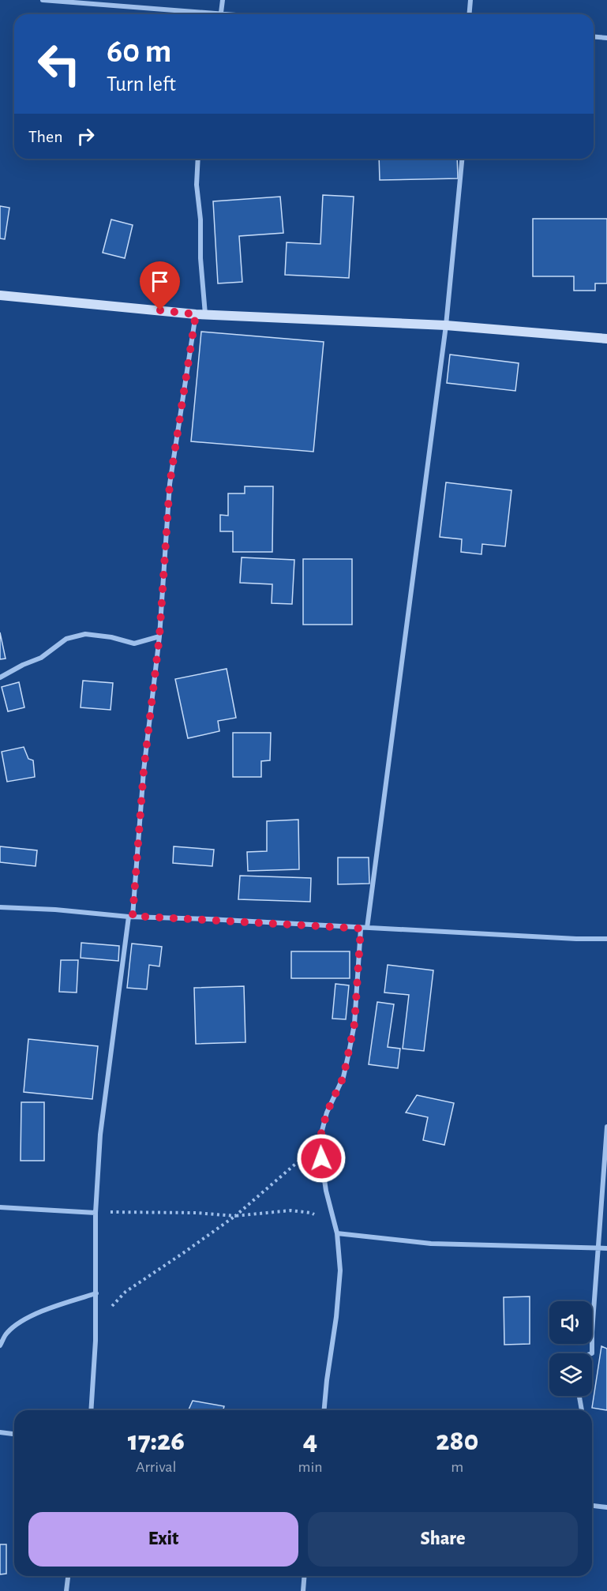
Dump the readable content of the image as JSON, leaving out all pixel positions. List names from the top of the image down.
{
  "page": {
    "turn": ["60 m", "Turn left"],
    "then": "Then",
    "eta": [
      "17:26",
      "Arrival",
      "4",
      "min",
      "280",
      "m"
    ],
    "buttons": ["Exit", "Share"]
  }
}
